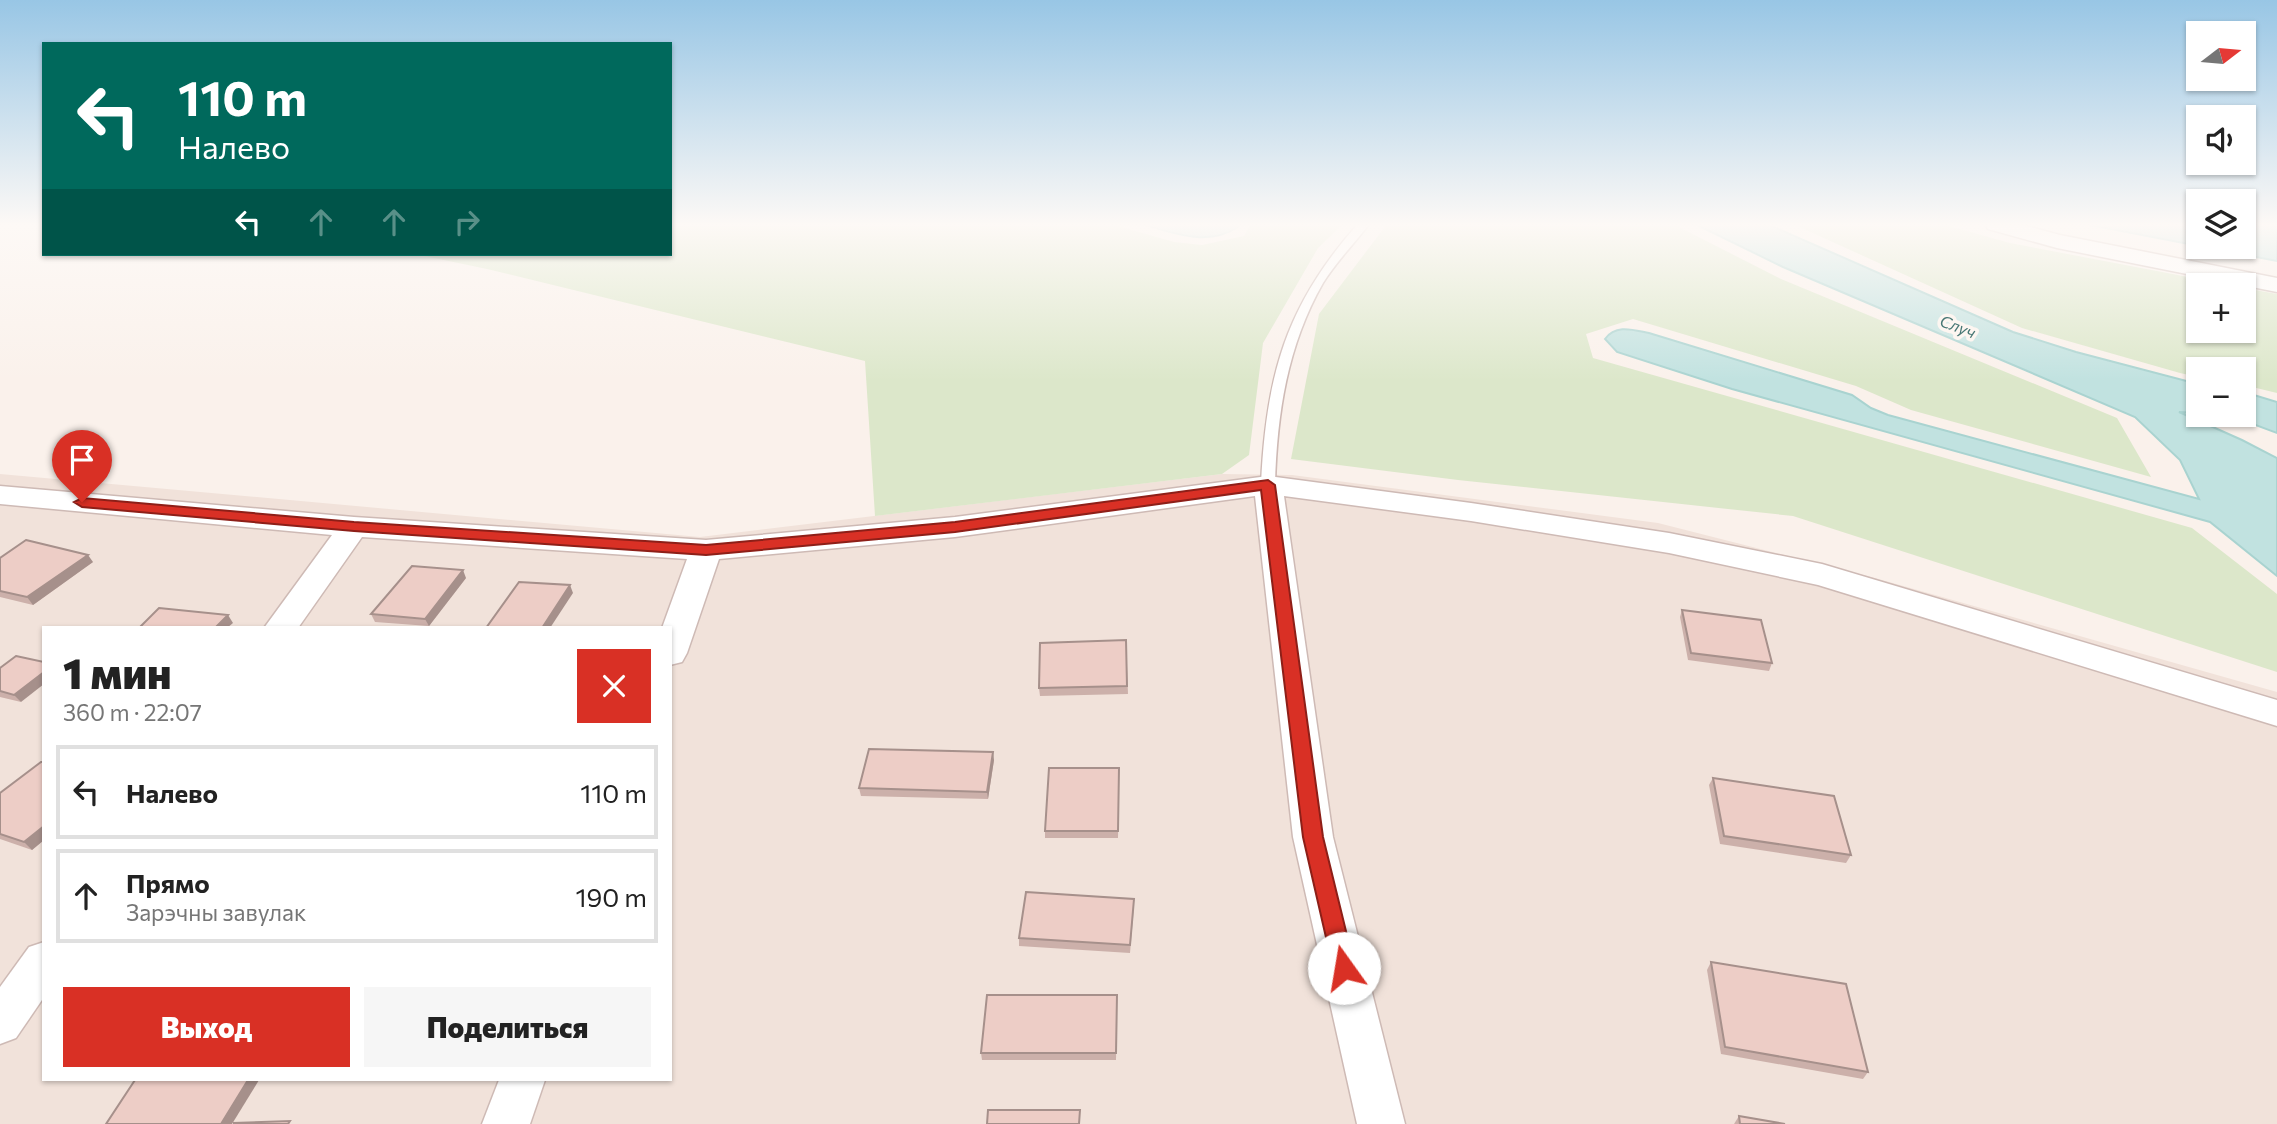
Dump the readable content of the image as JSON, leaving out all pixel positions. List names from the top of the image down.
{
  "water": ["Случ"],
  "north": "right",
  "page": {
    "map_buttons": ["+", "−"],
    "turn": ["110 m", "Налево"],
    "heading": ["1 мин", "360 m · 22:07"],
    "list": [
      {
        "name": "Налево",
        "value": "110 m"
      },
      {
        "name": "Прямо",
        "note": "Зарэчны завулак",
        "value": "190 m"
      }
    ],
    "buttons": ["Выход", "Поделиться"]
  }
}
